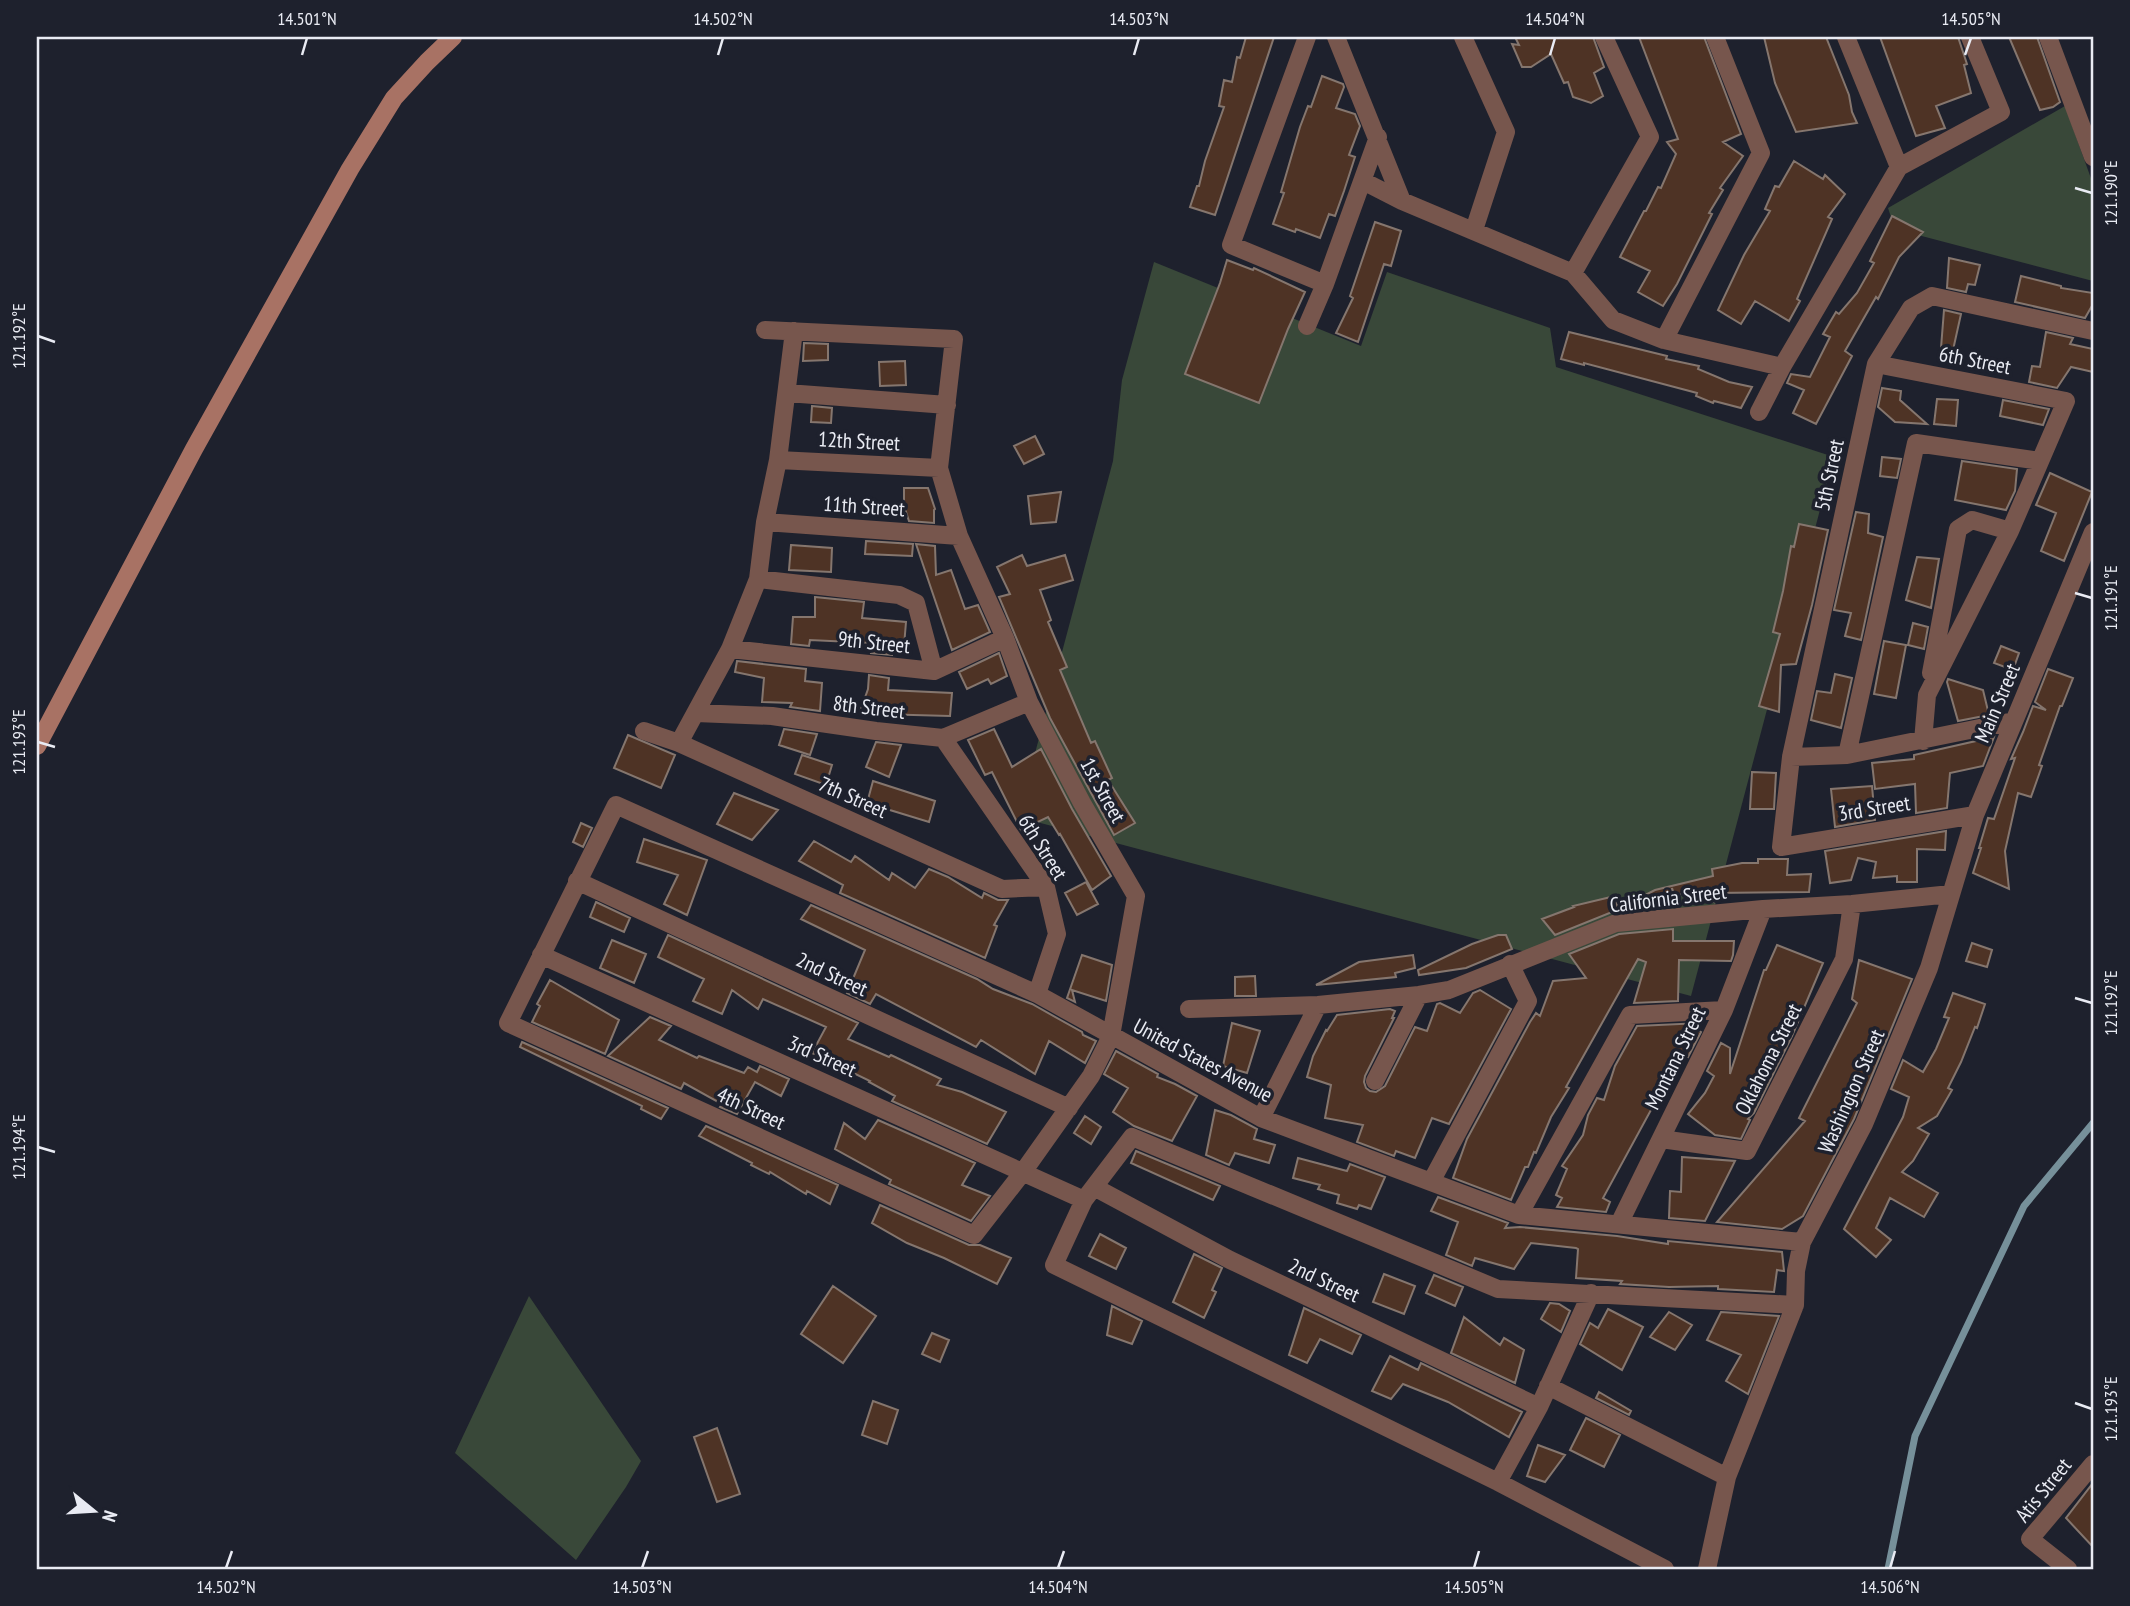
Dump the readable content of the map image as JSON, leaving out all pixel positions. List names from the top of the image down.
{
  "streets": {
    "street": [
      "6th Street",
      "12th Street",
      "5th Street",
      "11th Street",
      "9th Street",
      "Main Street",
      "8th Street",
      "1st Street",
      "7th Street",
      "3rd Street",
      "California Street",
      "2nd Street",
      "Montana Street",
      "Oklahoma Street",
      "United States Avenue",
      "Washington Street",
      "4th Street",
      "Atis Street"
    ]
  },
  "crossings": [
    ["6th Street", "5th Street"],
    ["6th Street", "8th Street"],
    ["6th Street", "7th Street"],
    ["6th Street", "United States Avenue"],
    ["12th Street", "1st Street"],
    ["5th Street", "3rd Street"],
    ["11th Street", "1st Street"],
    ["9th Street", "1st Street"],
    ["Main Street", "3rd Street"],
    ["Main Street", "California Street"],
    ["Main Street", "Washington Street"],
    ["8th Street", "1st Street"],
    ["1st Street", "3rd Street"],
    ["1st Street", "2nd Street"],
    ["1st Street", "United States Avenue"],
    ["1st Street", "4th Street"],
    ["3rd Street", "2nd Street"],
    ["3rd Street", "4th Street"],
    ["California Street", "Montana Street"],
    ["California Street", "Oklahoma Street"],
    ["California Street", "Washington Street"],
    ["2nd Street", "United States Avenue"],
    ["Montana Street", "Oklahoma Street"],
    ["Montana Street", "United States Avenue"],
    ["United States Avenue", "Washington Street"]
  ],
  "north": "right",
  "coordinates": [
    "14.501°N",
    "14.502°N",
    "14.503°N",
    "14.504°N",
    "14.505°N",
    "121.190°E",
    "121.192°E",
    "121.191°E",
    "121.193°E",
    "121.194°E",
    "14.506°N"
  ]
}
